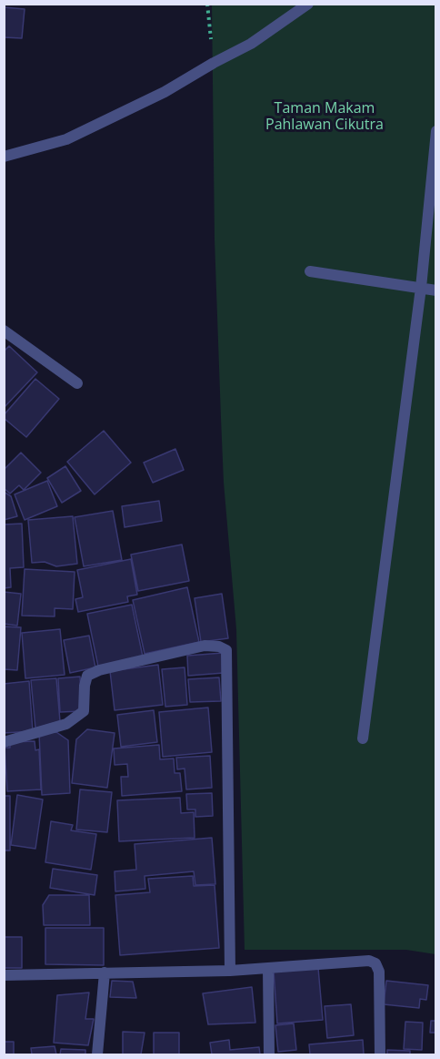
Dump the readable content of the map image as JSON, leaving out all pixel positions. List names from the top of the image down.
{
  "parks": ["Taman Makam Pahlawan Cikutra"]
}
